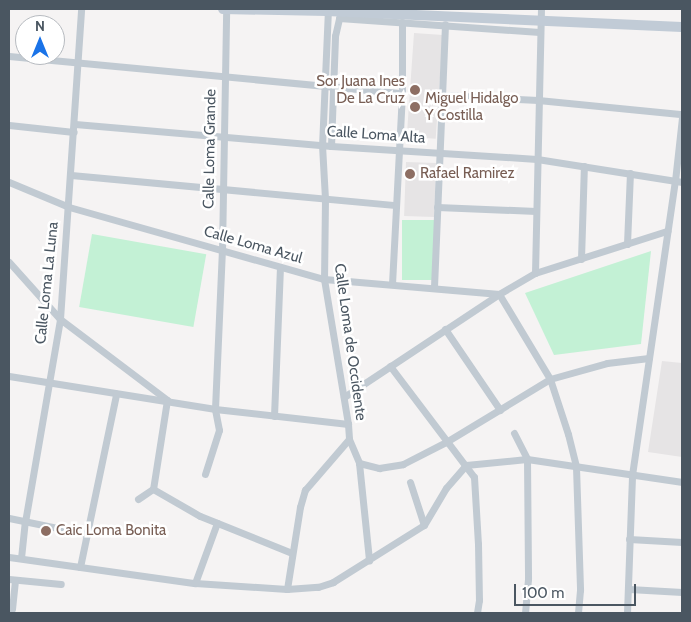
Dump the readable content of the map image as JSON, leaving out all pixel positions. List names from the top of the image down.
{
  "streets": {
    "street": [
      "Calle Loma Alta",
      "Calle Loma Grande",
      "Calle Loma Azul",
      "Calle Loma La Luna",
      "Calle Loma de Occidente"
    ]
  },
  "crossings": [
    ["Calle Loma Alta", "Calle Loma Grande"],
    ["Calle Loma Alta", "Calle Loma La Luna"],
    ["Calle Loma Alta", "Calle Loma de Occidente"],
    ["Calle Loma Grande", "Calle Loma Azul"],
    ["Calle Loma Azul", "Calle Loma La Luna"],
    ["Calle Loma Azul", "Calle Loma de Occidente"]
  ],
  "places": [
    "Sor Juana Ines De La Cruz",
    "Miguel Hidalgo Y Costilla",
    "Rafael Ramirez",
    "Caic Loma Bonita"
  ],
  "scale_bar": "100 m",
  "north": "top"
}
